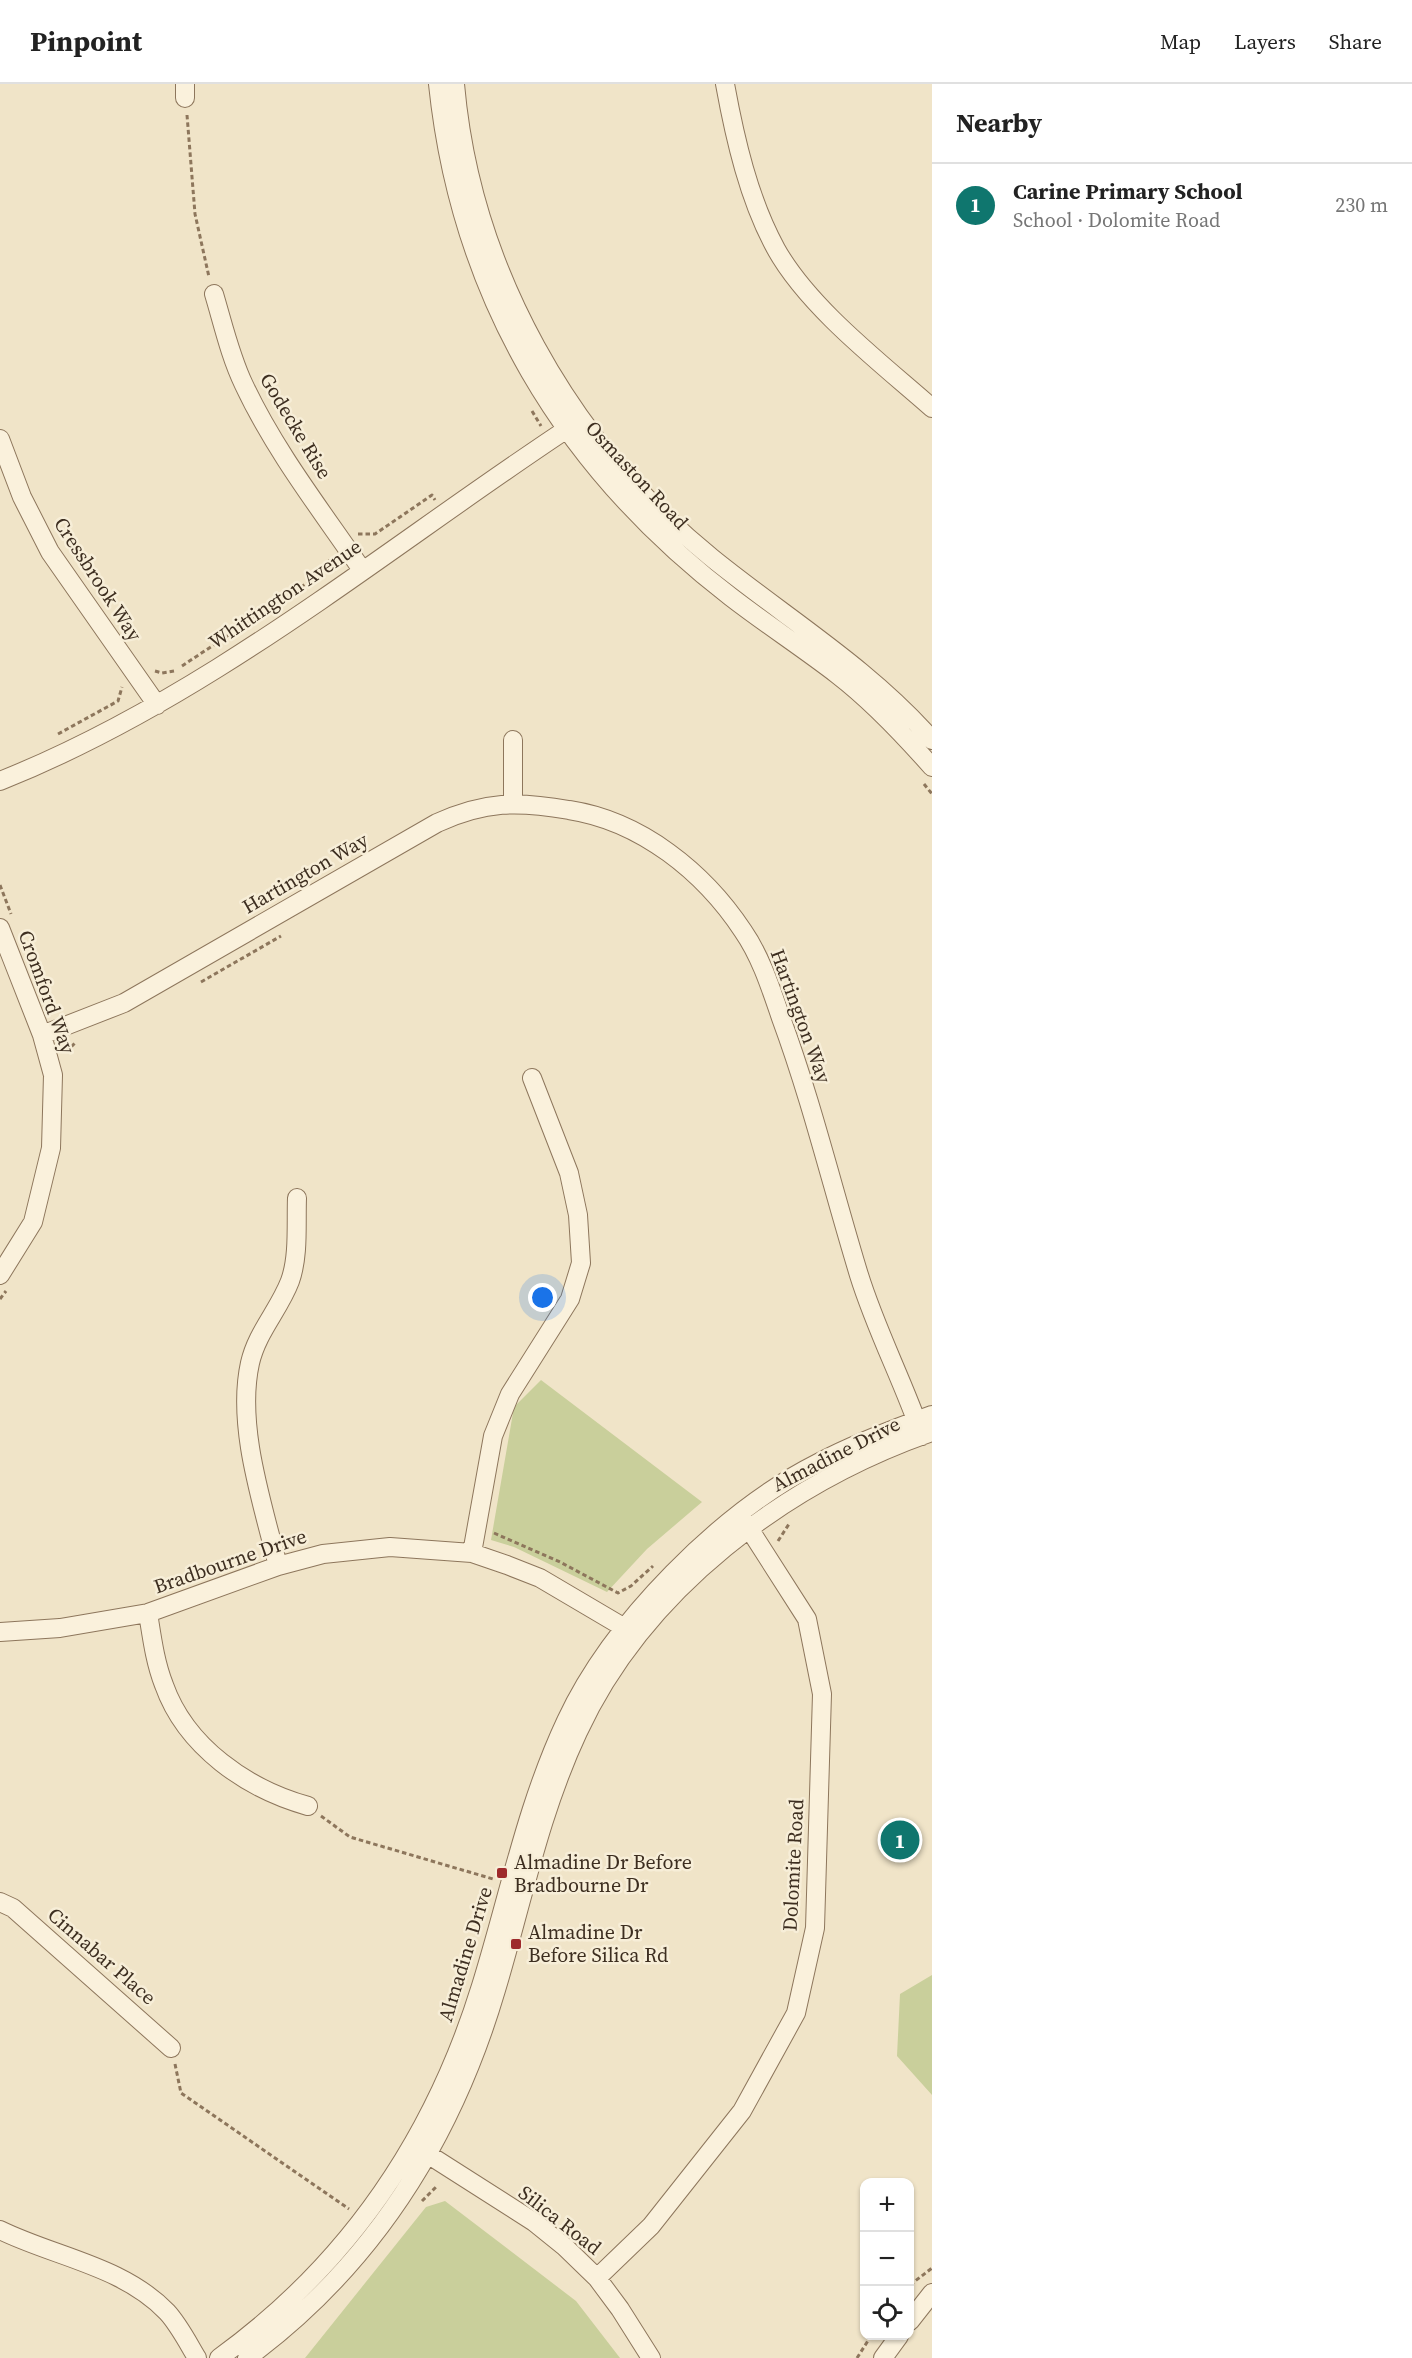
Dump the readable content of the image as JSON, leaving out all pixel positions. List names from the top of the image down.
{
  "streets": {
    "street": [
      "Godecke Rise",
      "Osmaston Road",
      "Cressbrook Way",
      "Whittington Avenue",
      "Hartington Way",
      "Cromford Way",
      "Almadine Drive",
      "Bradbourne Drive",
      "Dolomite Road",
      "Cinnabar Place",
      "Silica Road"
    ]
  },
  "crossings": [
    ["Godecke Rise", "Whittington Avenue"],
    ["Osmaston Road", "Whittington Avenue"],
    ["Cressbrook Way", "Whittington Avenue"],
    ["Hartington Way", "Cromford Way"],
    ["Hartington Way", "Almadine Drive"],
    ["Almadine Drive", "Bradbourne Drive"],
    ["Almadine Drive", "Dolomite Road"],
    ["Almadine Drive", "Silica Road"],
    ["Dolomite Road", "Silica Road"]
  ],
  "places": {
    "transit": ["Almadine Dr Before Bradbourne Dr", "Almadine Dr Before Silica Rd"]
  },
  "page": {
    "header": "Pinpoint",
    "nav": ["Map", "Layers", "Share"],
    "heading": "Nearby",
    "list": [
      {
        "mark": "1",
        "name": "Carine Primary School",
        "note": "School · Dolomite Road",
        "value": "230 m"
      }
    ],
    "pins": "1",
    "map_buttons": ["+", "−"]
  }
}
